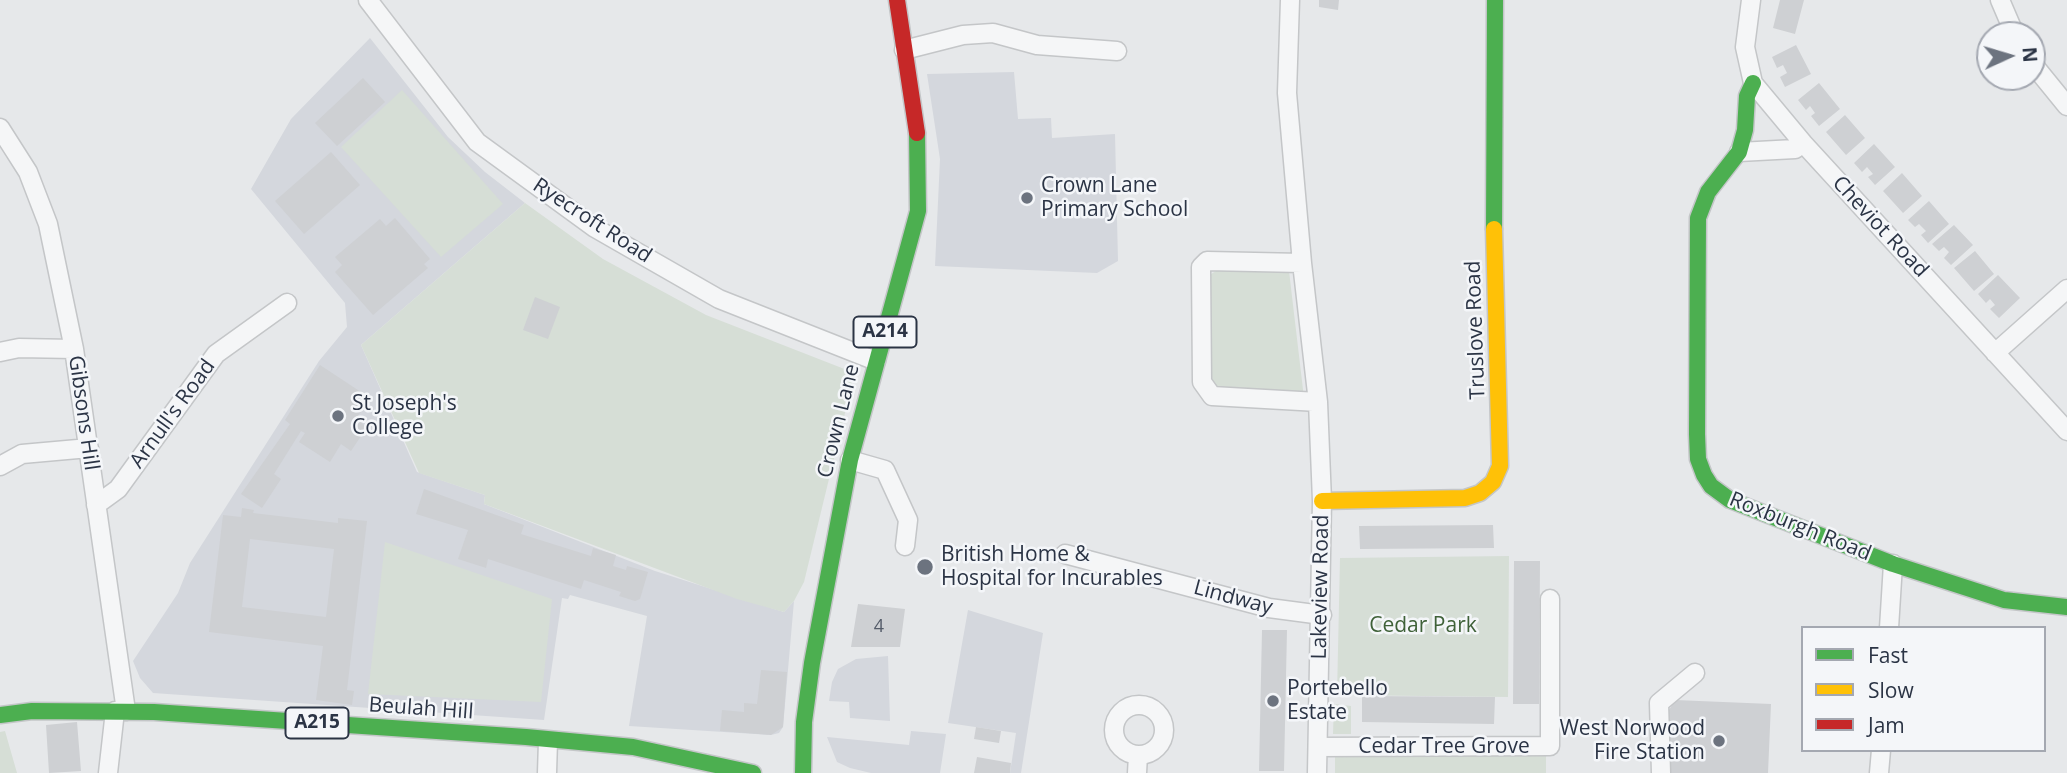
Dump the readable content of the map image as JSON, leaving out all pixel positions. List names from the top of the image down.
{
  "streets": {
    "main road": [
      "Truslove Road",
      "A214",
      "Crown Lane",
      "Roxburgh Road",
      "Beulah Hill",
      "A215"
    ],
    "street": [
      "Ryecroft Road",
      "Cheviot Road",
      "Gibsons Hill",
      "Arnull's Road",
      "Lakeview Road",
      "Lindway",
      "Cedar Tree Grove"
    ]
  },
  "crossings": [
    ["Ryecroft Road", "Crown Lane"],
    ["Cheviot Road", "Roxburgh Road"],
    ["Truslove Road", "Lakeview Road"],
    ["Gibsons Hill", "Arnull's Road"],
    ["Gibsons Hill", "Beulah Hill"],
    ["Lakeview Road", "Lindway"],
    ["Lakeview Road", "Cedar Tree Grove"]
  ],
  "parks": ["Cedar Park"],
  "places": [
    "Crown Lane Primary School",
    "St Joseph's College",
    "British Home & Hospital for Incurables",
    "Portebello Estate",
    "West Norwood Fire Station"
  ],
  "house_numbers": ["4"],
  "legend": ["Fast", "Slow", "Jam"],
  "north": "right"
}
